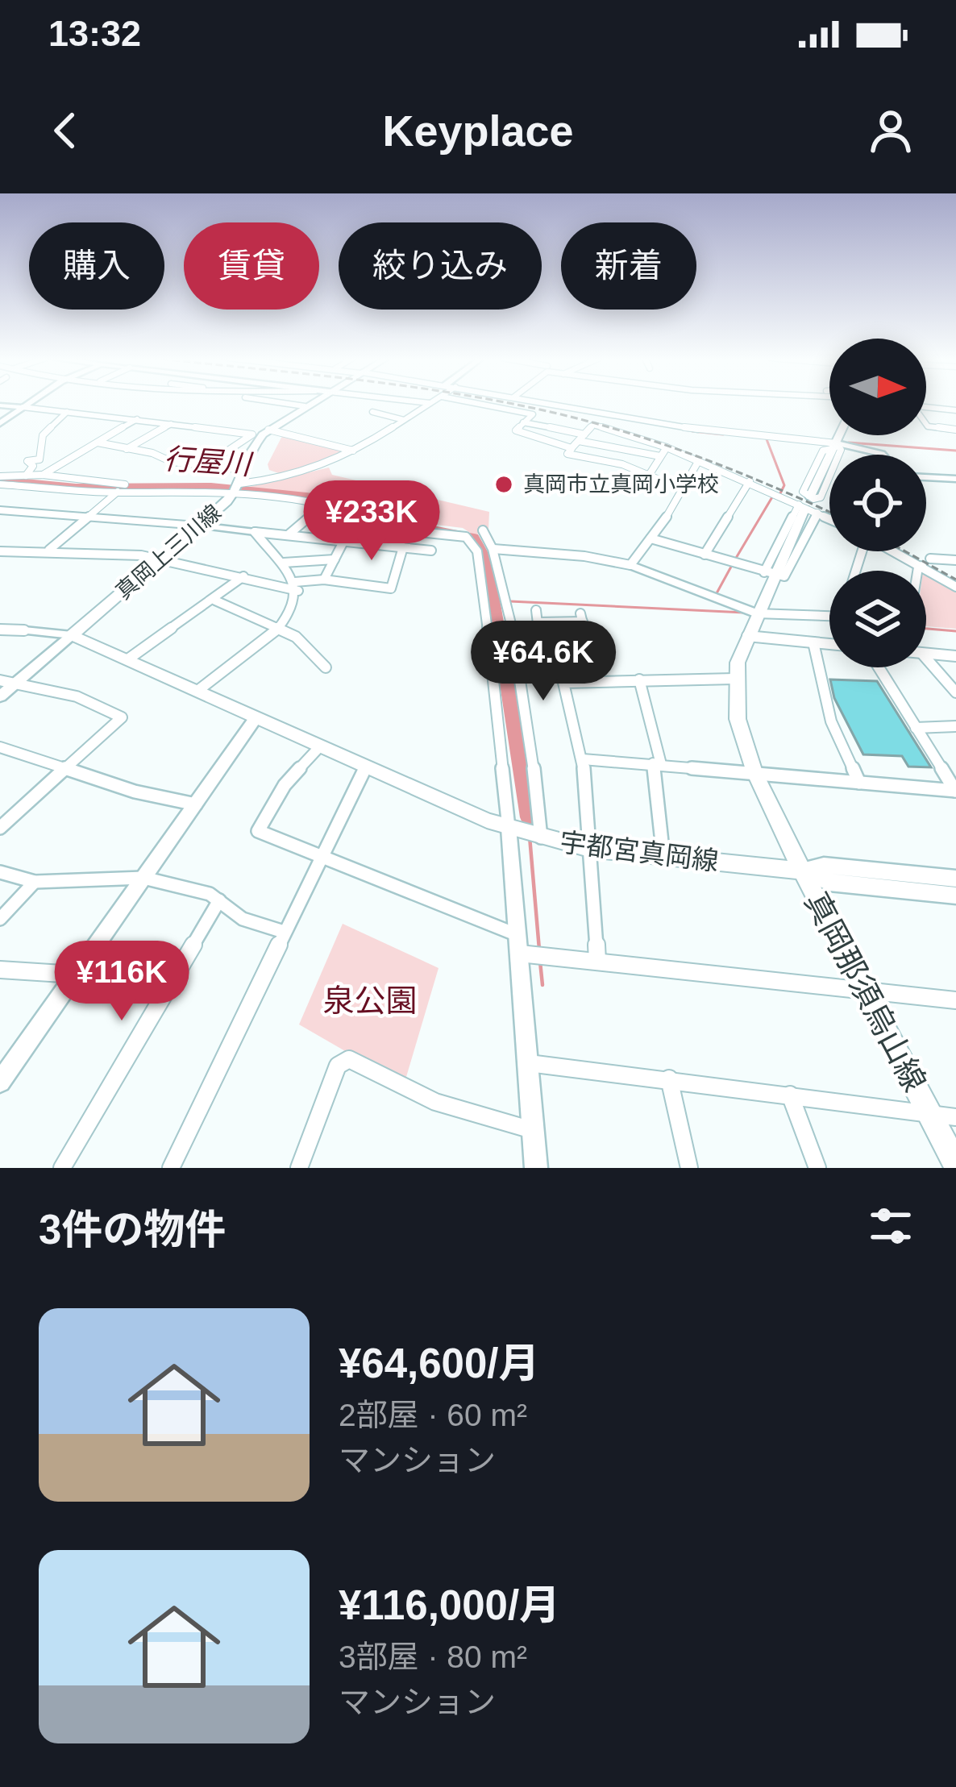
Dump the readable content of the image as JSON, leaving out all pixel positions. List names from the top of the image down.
{
  "streets": {
    "main road": ["真岡上三川線", "宇都宮真岡線", "真岡那須烏山線"]
  },
  "crossings": [
    ["真岡上三川線", "宇都宮真岡線"],
    ["宇都宮真岡線", "真岡那須烏山線"]
  ],
  "water": ["行屋川"],
  "parks": ["泉公園"],
  "places": ["真岡市立真岡小学校"],
  "north": "right",
  "page": {
    "status": "13:32",
    "header": "Keyplace",
    "chip": [
      "購入",
      "賃貸",
      "絞り込み",
      "新着"
    ],
    "price": ["¥233K", "¥64.6K", "¥116K"],
    "heading": "3件の物件",
    "list": [
      {
        "name": "¥64,600/月",
        "note": "2部屋 · 60 m² · マンション"
      },
      {
        "name": "¥116,000/月",
        "note": "3部屋 · 80 m² · マンション"
      }
    ]
  }
}
